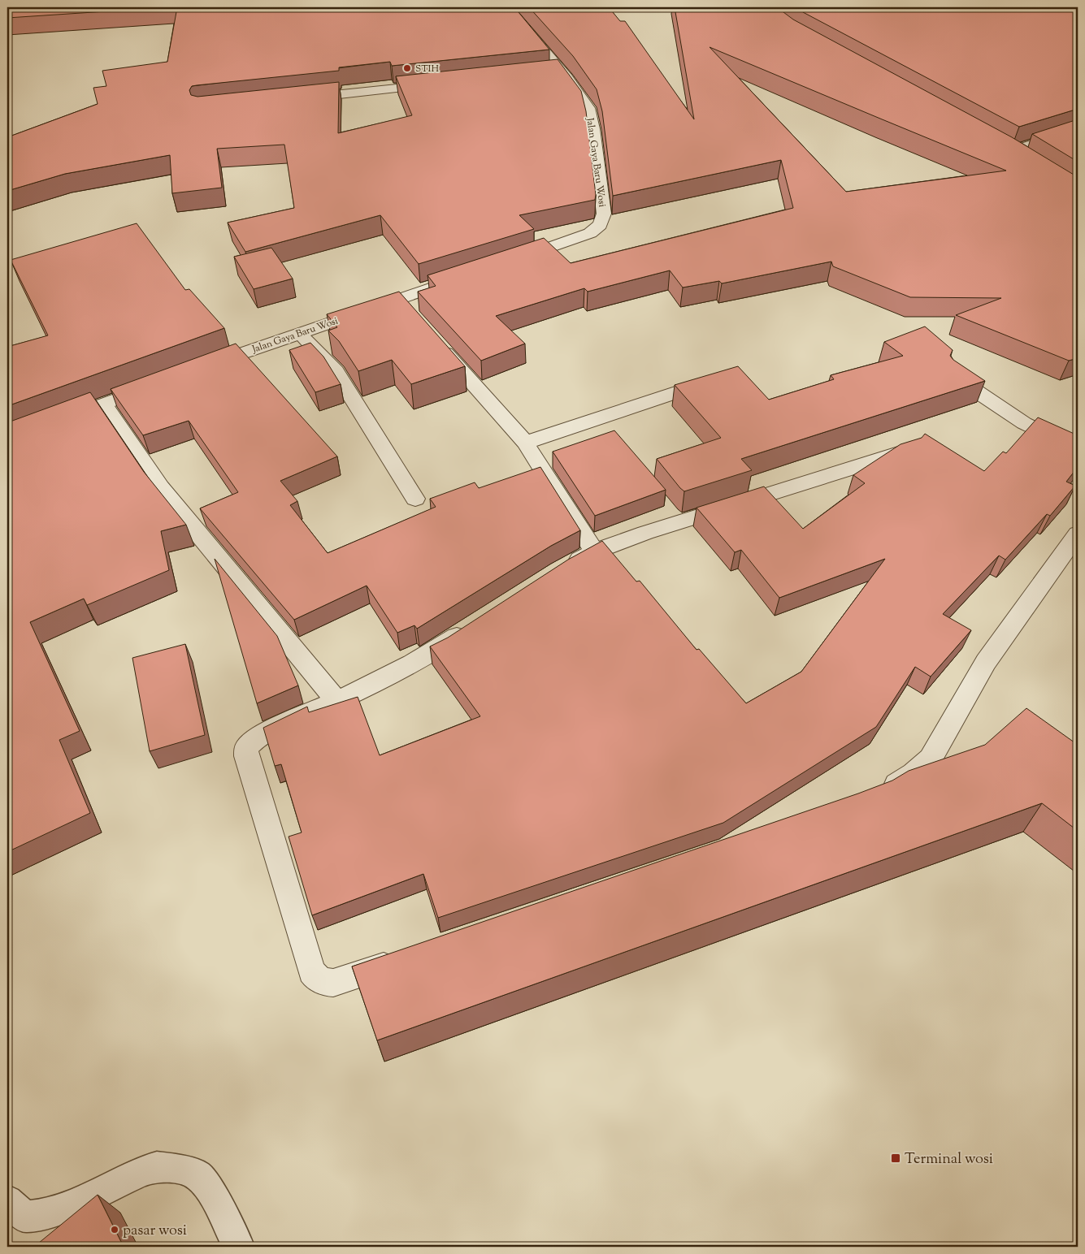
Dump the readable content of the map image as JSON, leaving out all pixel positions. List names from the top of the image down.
{
  "streets": {
    "street": ["Jalan Gaya Baru Wosi"]
  },
  "places": {
    "other": ["STIH", "pasar wosi"],
    "transit": ["Terminal wosi"]
  }
}
